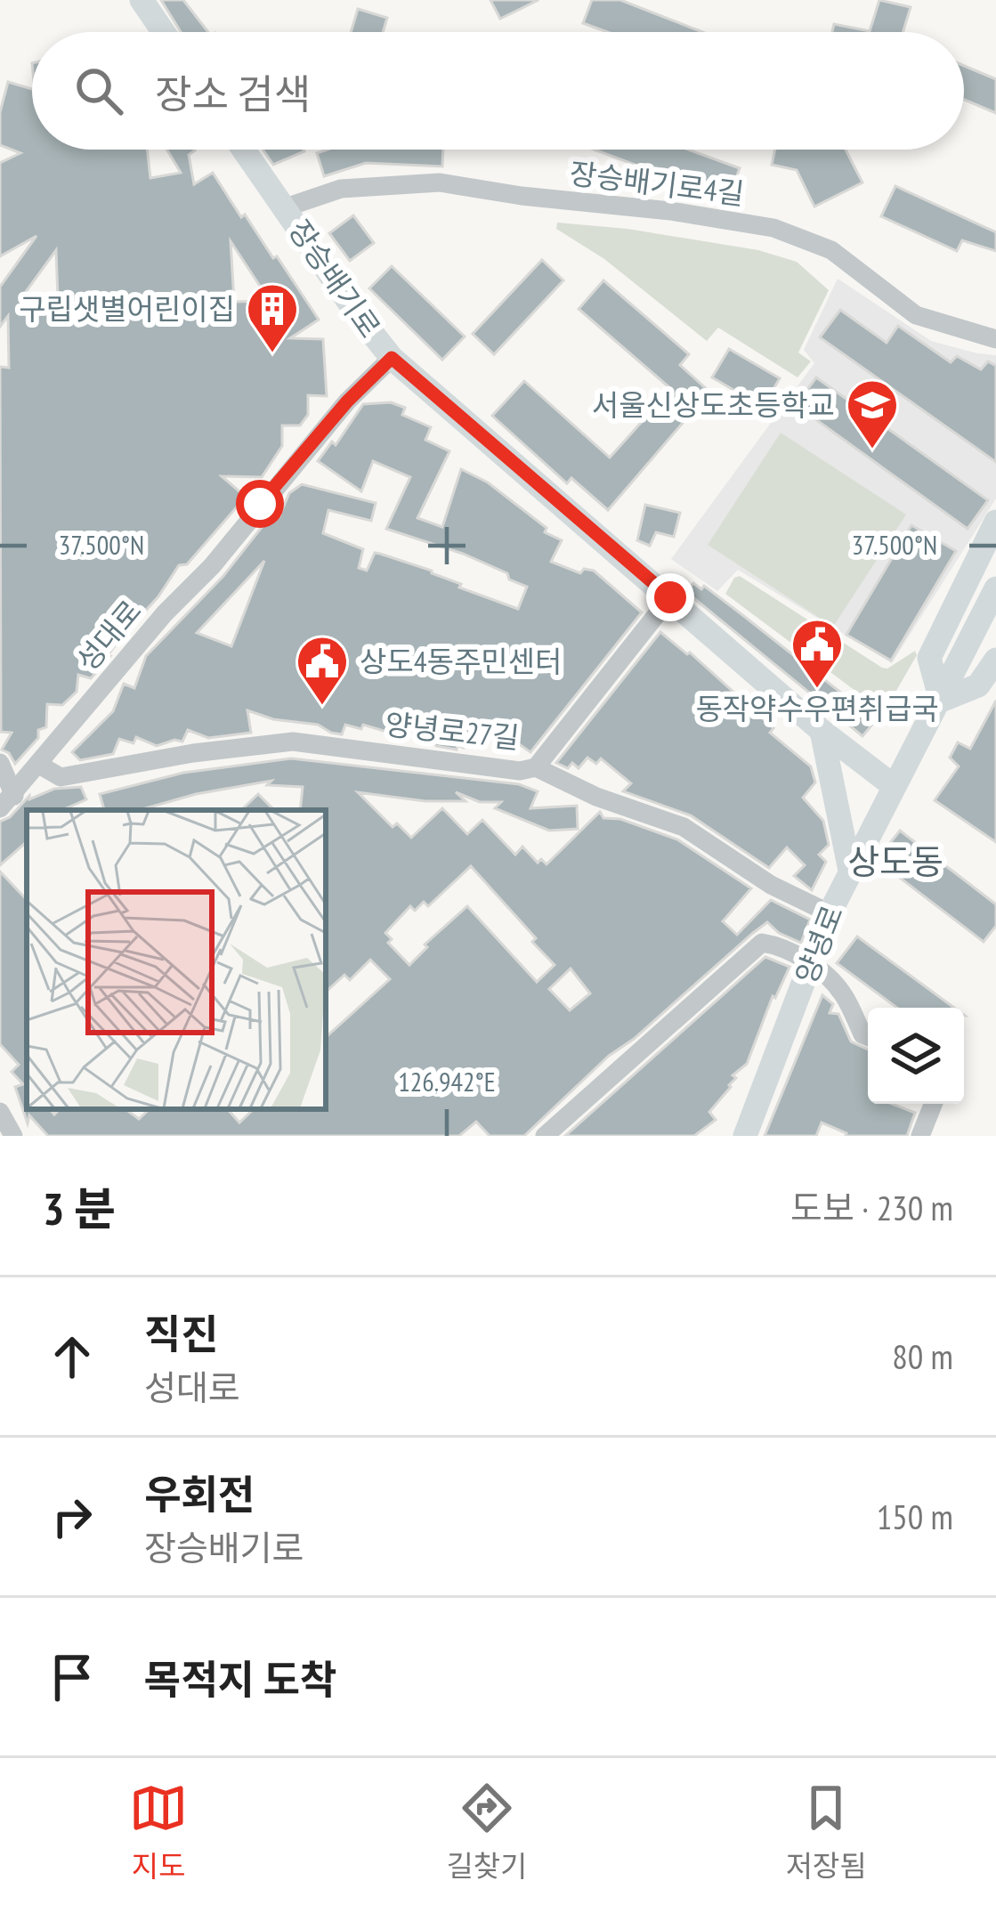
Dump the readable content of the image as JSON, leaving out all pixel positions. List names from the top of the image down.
{
  "streets": {
    "main road": ["장승배기로", "양녕로"],
    "street": ["장승배기로4길", "성대로", "양녕로27길"]
  },
  "crossings": [
    ["장승배기로4길", "장승배기로"],
    ["장승배기로", "성대로"],
    ["장승배기로", "양녕로"],
    ["성대로", "양녕로27길"],
    ["양녕로27길", "양녕로"]
  ],
  "districts": ["상도동"],
  "places": {
    "building": ["구립샛별어린이집"],
    "school or university": ["서울신상도초등학교"],
    "public building": ["동작약수우편취급국", "상도4동주민센터"]
  },
  "page": {
    "search": "장소 검색",
    "heading": ["3 분", "도보 · 230 m"],
    "list": [
      ["직진", "성대로", "80 m"],
      ["우회전", "장승배기로", "150 m"],
      "목적지 도착"
    ],
    "nav": ["지도", "길찾기", "저장됨"]
  },
  "coordinates": ["37.500°N", "126.942°E"]
}
